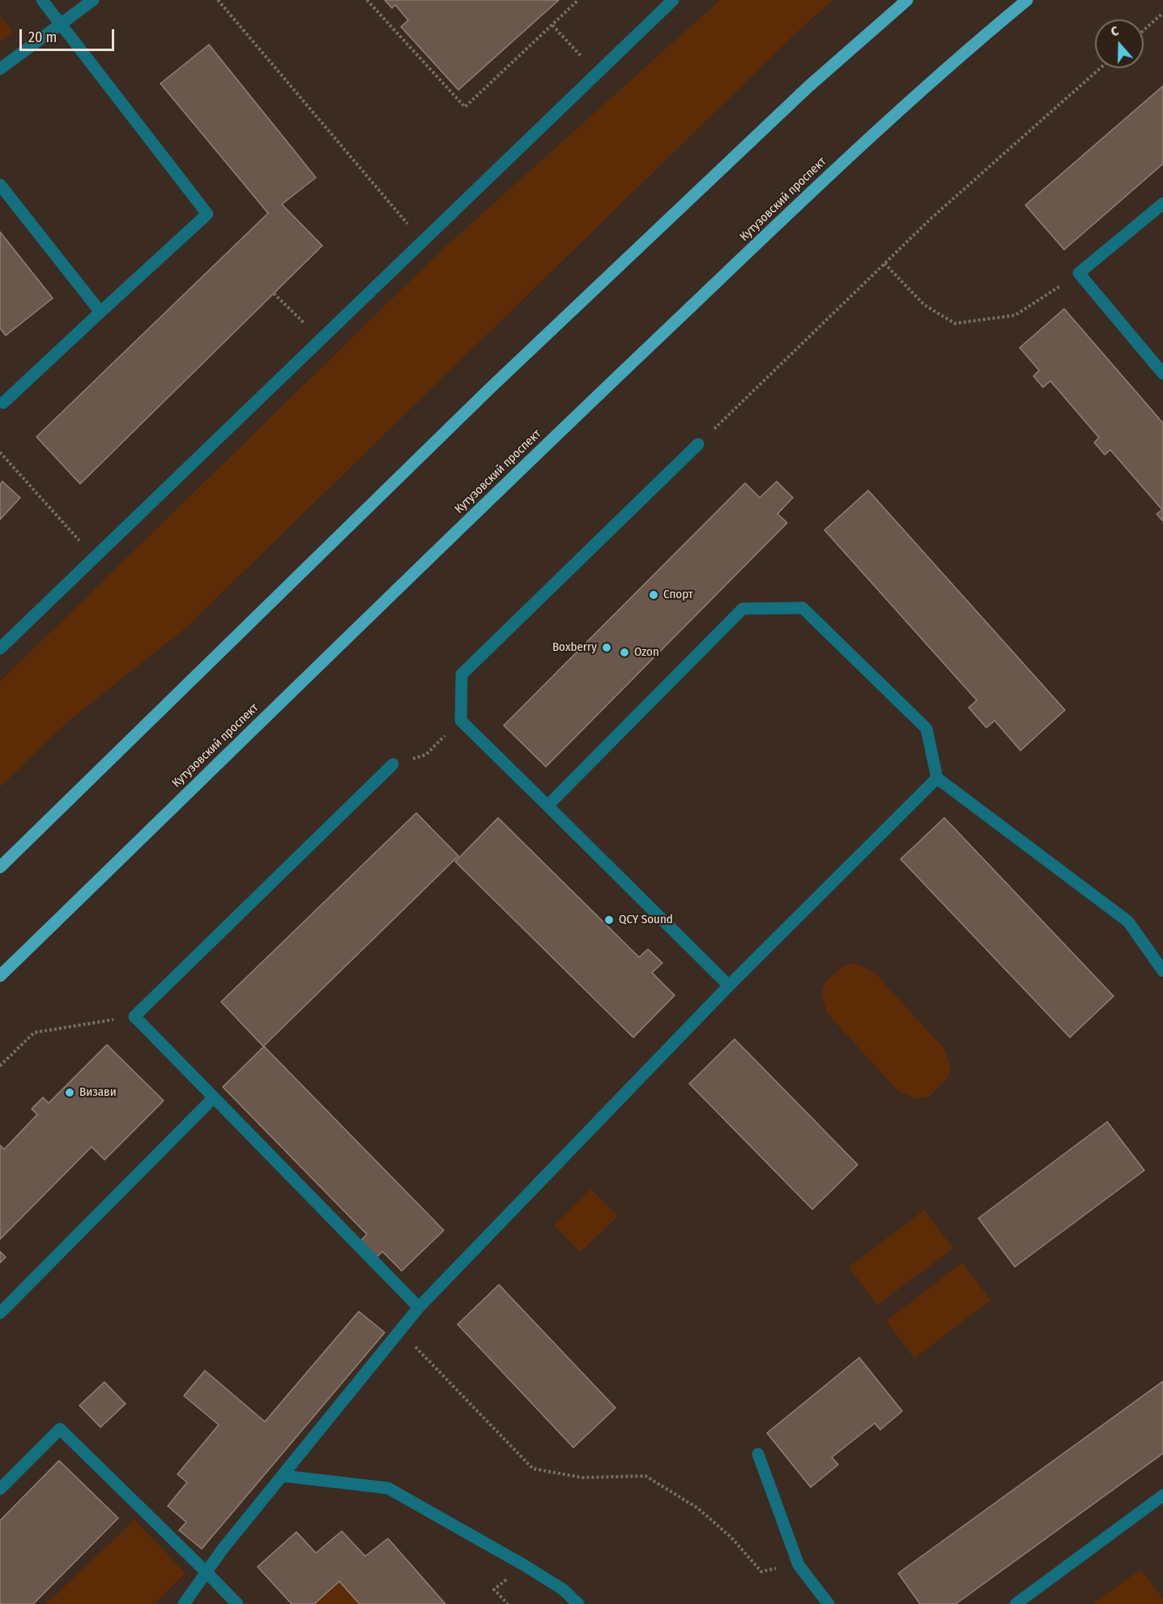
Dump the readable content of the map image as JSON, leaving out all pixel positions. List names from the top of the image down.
{
  "streets": {
    "main road": ["Кутузовский проспект"]
  },
  "places": [
    "Спорт",
    "Boxberry",
    "Ozon",
    "QCY Sound",
    "Визави"
  ],
  "scale_bar": "20 m",
  "north": "top"
}
